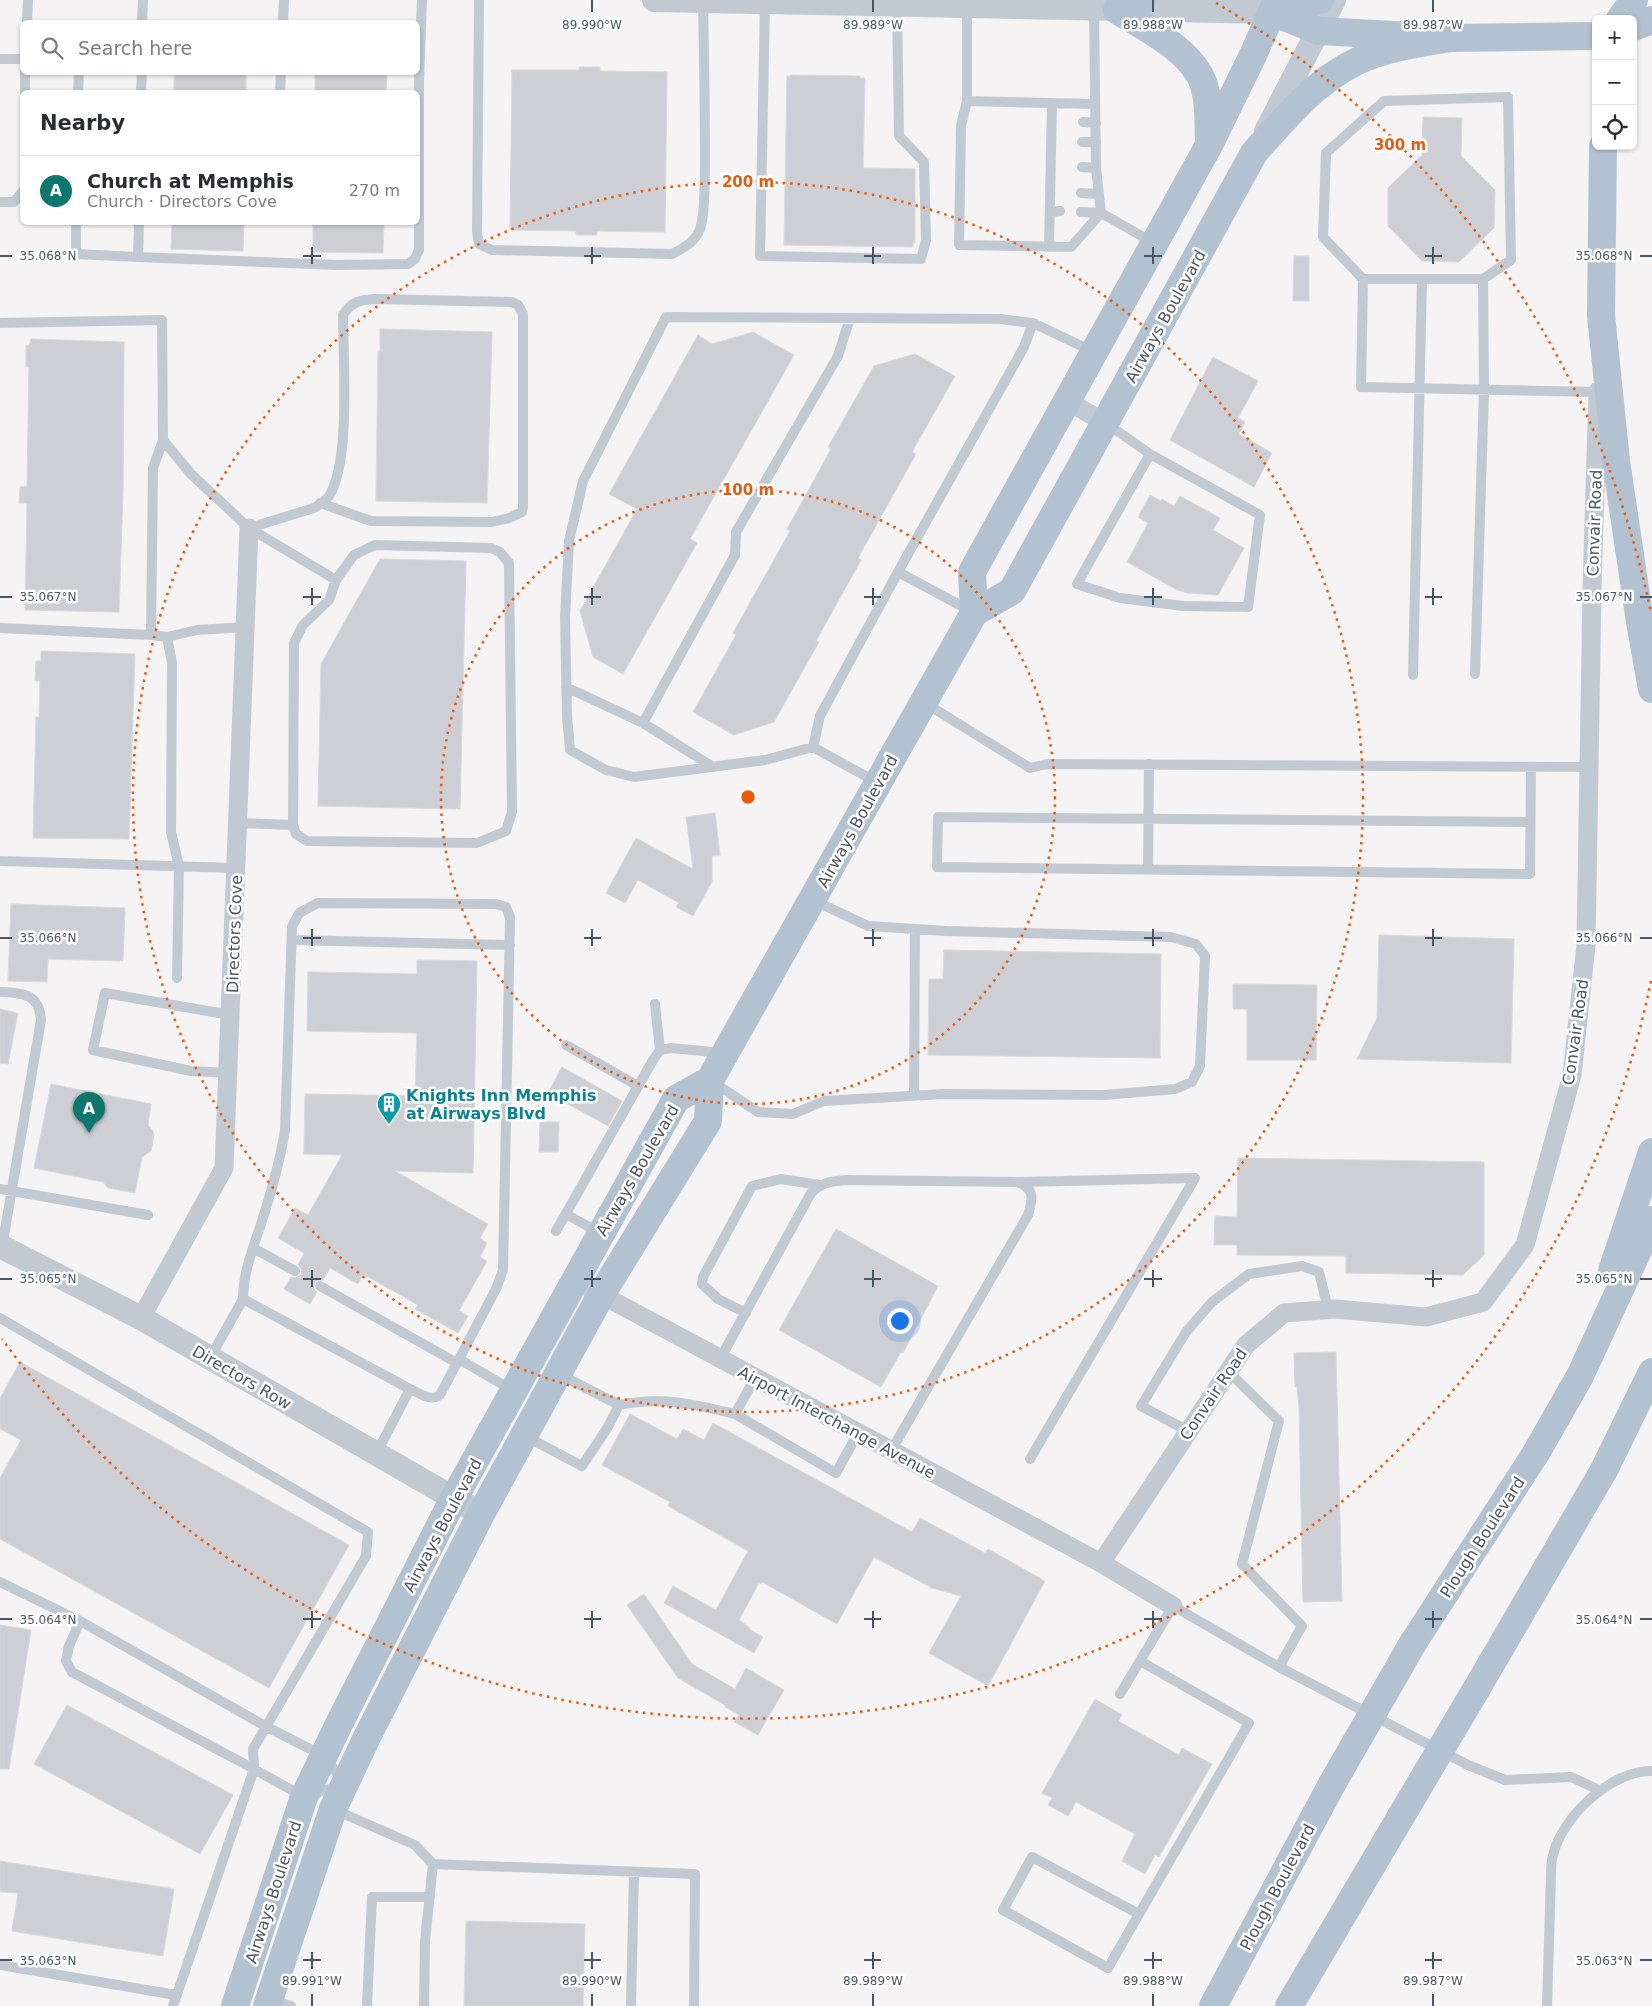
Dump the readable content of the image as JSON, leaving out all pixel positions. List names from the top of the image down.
{
  "streets": {
    "main road": ["Airways Boulevard", "Convair Road", "Plough Boulevard"],
    "street": ["Directors Cove", "Directors Row", "Airport Interchange Avenue"]
  },
  "crossings": [
    ["Airways Boulevard", "Directors Row"],
    ["Airways Boulevard", "Airport Interchange Avenue"],
    ["Convair Road", "Airport Interchange Avenue"],
    ["Directors Cove", "Directors Row"]
  ],
  "places": {
    "building": ["Knights Inn Memphis at Airways Blvd"]
  },
  "page": {
    "map_buttons": ["+", "−"],
    "search": "Search here",
    "heading": "Nearby",
    "list": [
      {
        "mark": "A",
        "name": "Church at Memphis",
        "note": "Church · Directors Cove",
        "value": "270 m"
      }
    ],
    "pins": "A"
  },
  "coordinates": [
    "89.990°W",
    "89.989°W",
    "89.988°W",
    "89.987°W",
    "35.068°N",
    "35.067°N",
    "35.066°N",
    "35.065°N",
    "35.064°N",
    "35.063°N",
    "89.991°W"
  ],
  "rings": ["300 m", "200 m", "100 m"]
}
